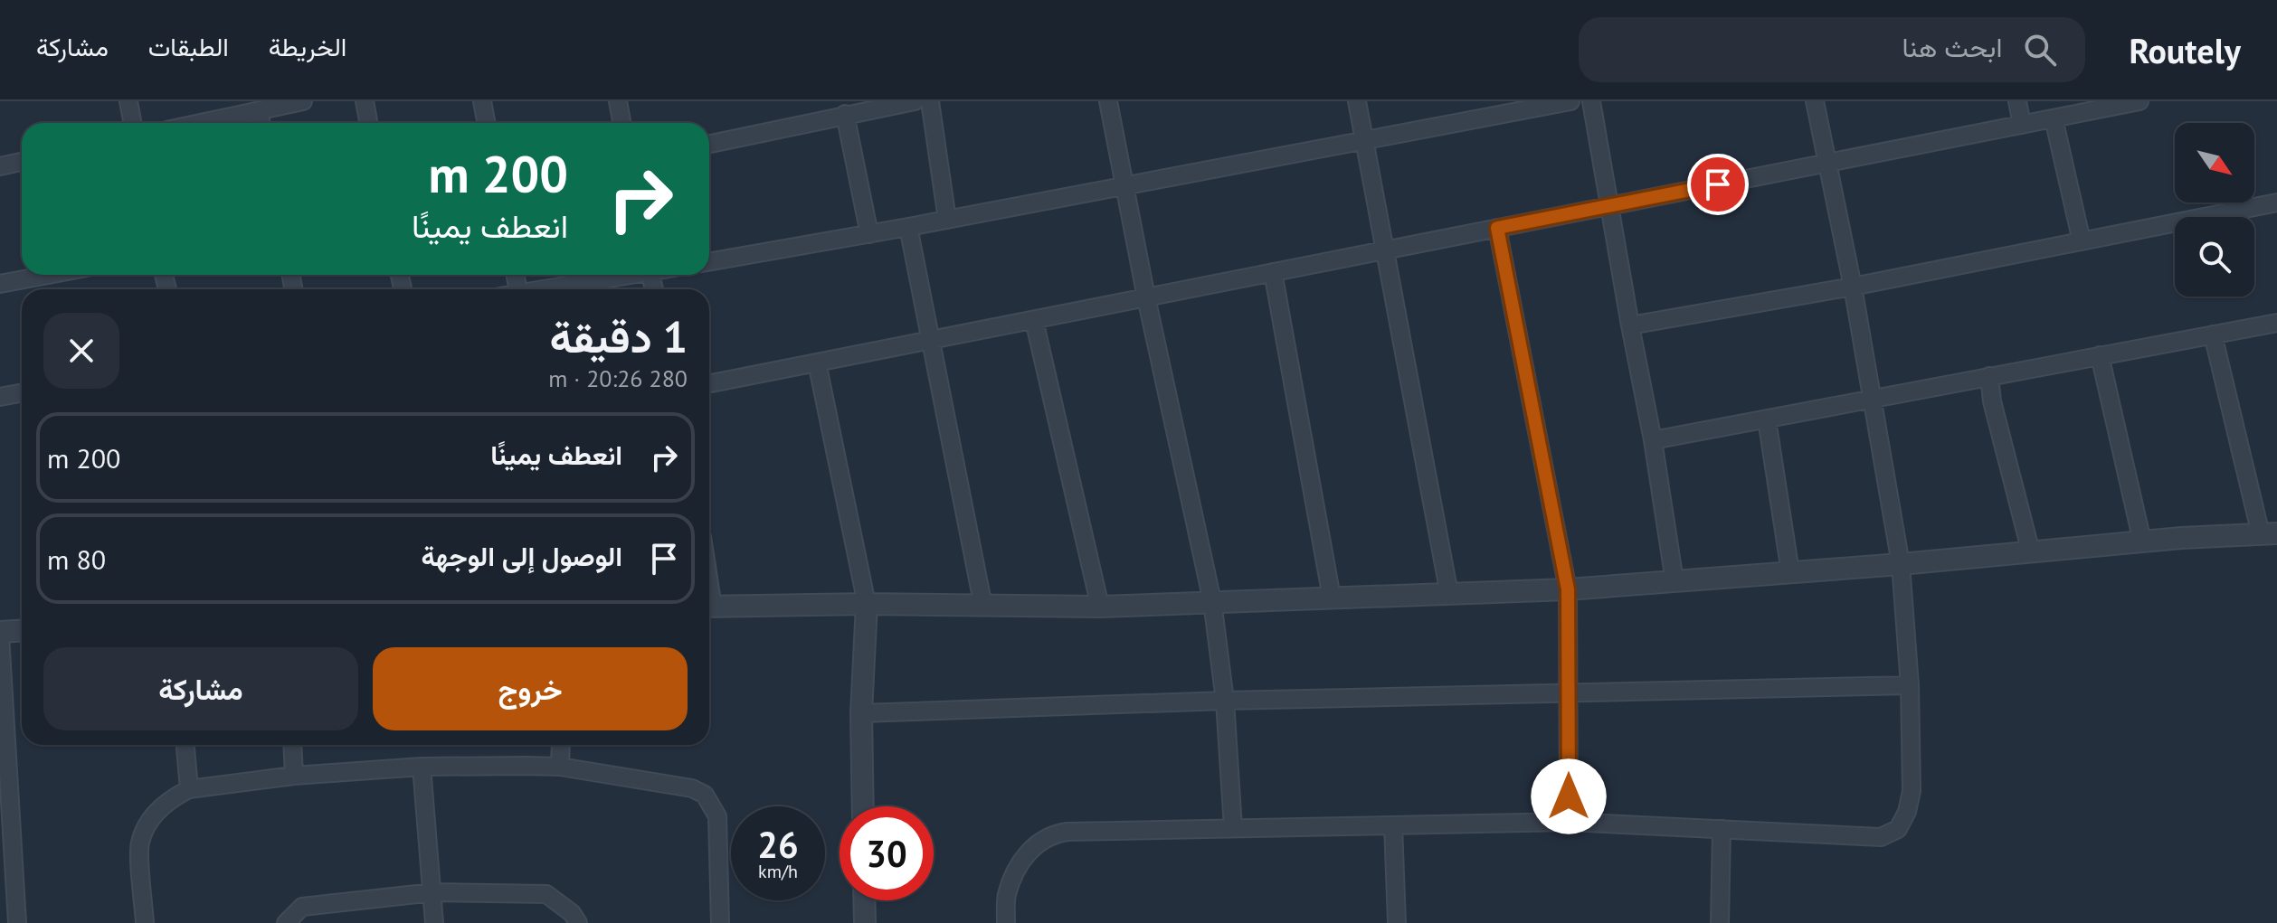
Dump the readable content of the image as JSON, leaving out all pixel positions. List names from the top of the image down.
{
  "north": "bottom right",
  "page": {
    "header": "Routely",
    "search": "ابحث هنا",
    "nav": ["الخريطة", "الطبقات", "مشاركة"],
    "turn": ["200 m", "انعطف يمينًا"],
    "heading": ["1 دقيقة", "280 m · 20:26"],
    "list": [
      {
        "name": "انعطف يمينًا",
        "value": "200 m"
      },
      {
        "name": "الوصول إلى الوجهة",
        "value": "80 m"
      }
    ],
    "buttons": ["خروج", "مشاركة"],
    "speed": "26 km/h",
    "limit": "30"
  }
}
